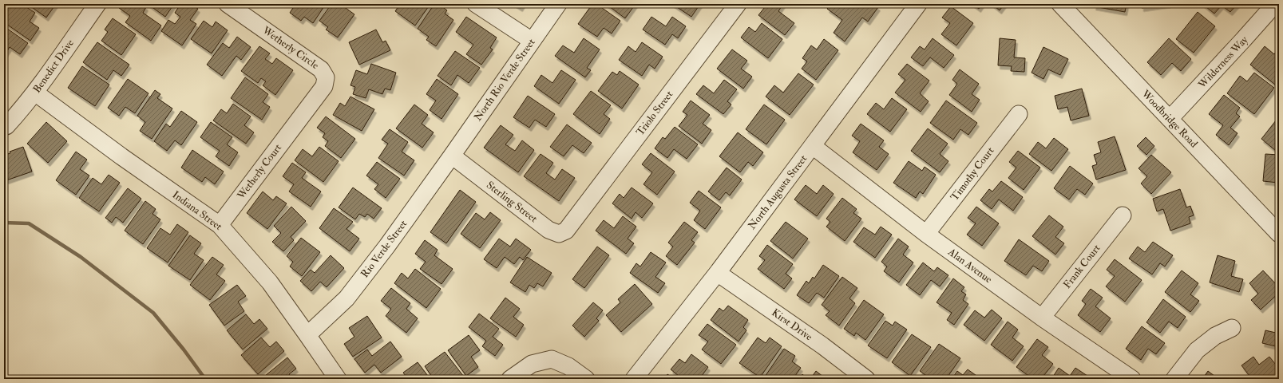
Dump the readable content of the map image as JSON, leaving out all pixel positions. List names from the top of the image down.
{
  "streets": {
    "street": [
      "Wetherly Circle",
      "Wilderness Way",
      "Benedict Drive",
      "North Rio Verde Street",
      "Triolo Street",
      "Woodbridge Road",
      "Wetherly Court",
      "Timothy Court",
      "North Augusta Street",
      "Sterling Street",
      "Indiana Street",
      "Rio Verde Street",
      "Alan Avenue",
      "Frank Court",
      "Kirst Drive"
    ]
  },
  "crossings": [
    ["Wetherly Circle", "Wetherly Court"],
    ["Wilderness Way", "Woodbridge Road"],
    ["Benedict Drive", "Indiana Street"],
    ["North Rio Verde Street", "Sterling Street"],
    ["North Rio Verde Street", "Rio Verde Street"],
    ["Triolo Street", "Sterling Street"],
    ["Wetherly Court", "Indiana Street"],
    ["Timothy Court", "Alan Avenue"],
    ["North Augusta Street", "Alan Avenue"],
    ["North Augusta Street", "Kirst Drive"],
    ["Sterling Street", "Rio Verde Street"],
    ["Indiana Street", "Rio Verde Street"],
    ["Alan Avenue", "Frank Court"]
  ]
}
